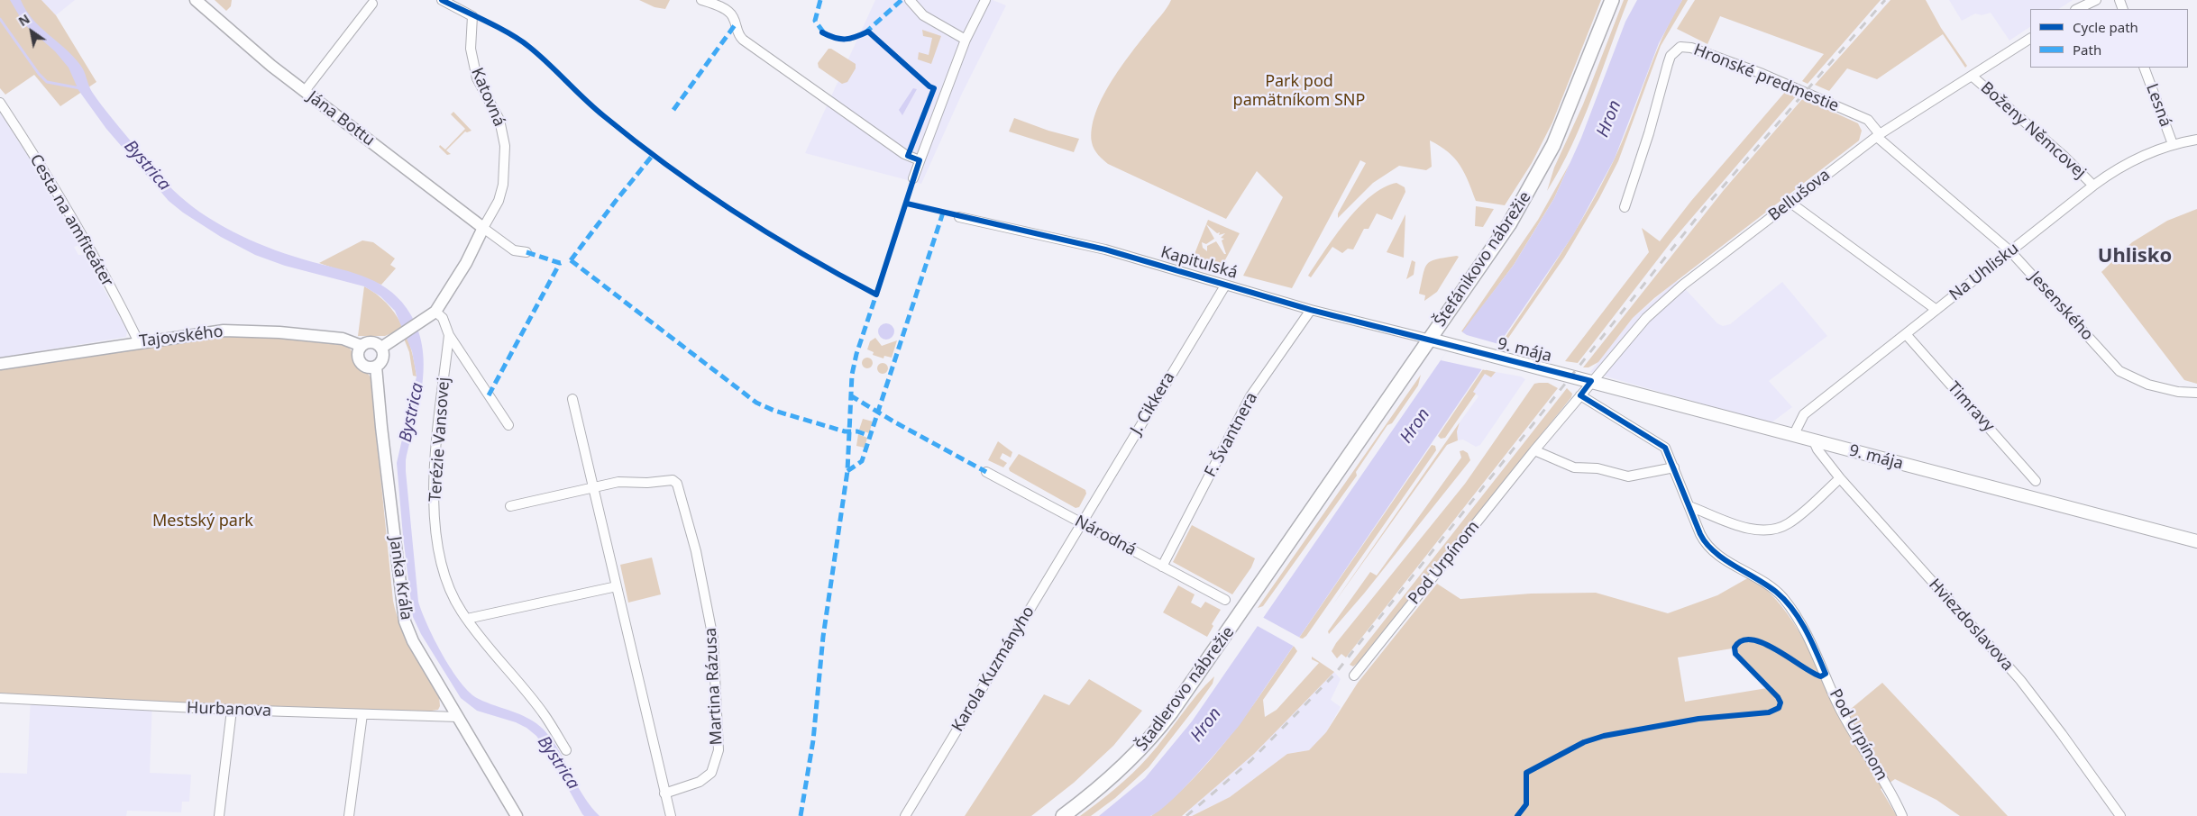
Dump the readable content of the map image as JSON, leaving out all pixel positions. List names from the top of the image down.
{
  "streets": {
    "main road": ["Štefánikovo nábrežie", "9. mája", "Štadlerovo nábrežie"],
    "street": [
      "Hronské predmestie",
      "Katovná",
      "Lesná",
      "Jána Bottu",
      "Boženy Němcovej",
      "Bellušova",
      "Cesta na amfiteáter",
      "Kapitulská",
      "Na Uhlisku",
      "Jesenského",
      "Tajovského",
      "J. Cikkera",
      "Timravy",
      "F. Švantnera",
      "Terézie Vansovej",
      "Národná",
      "Pod Urpínom",
      "Janka Kráľa",
      "Hviezdoslavova",
      "Karola Kuzmányho",
      "Martina Rázusa",
      "Hurbanova"
    ]
  },
  "crossings": [
    ["Hronské predmestie", "Bellušova"],
    ["Hronské predmestie", "Jesenského"],
    ["Katovná", "Jána Bottu"],
    ["Lesná", "Na Uhlisku"],
    ["Boženy Němcovej", "Bellušova"],
    ["Boženy Němcovej", "Na Uhlisku"],
    ["Bellušova", "Jesenského"],
    ["Bellušova", "9. mája"],
    ["Bellušova", "Pod Urpínom"],
    ["Cesta na amfiteáter", "Tajovského"],
    ["Štefánikovo nábrežie", "Kapitulská"],
    ["Štefánikovo nábrežie", "9. mája"],
    ["Štefánikovo nábrežie", "Štadlerovo nábrežie"],
    ["Kapitulská", "9. mája"],
    ["Kapitulská", "J. Cikkera"],
    ["Kapitulská", "F. Švantnera"],
    ["Na Uhlisku", "Jesenského"],
    ["Na Uhlisku", "9. mája"],
    ["Na Uhlisku", "Timravy"],
    ["Tajovského", "Janka Kráľa"],
    ["9. mája", "Pod Urpínom"],
    ["9. mája", "Hviezdoslavova"],
    ["J. Cikkera", "Národná"],
    ["J. Cikkera", "Karola Kuzmányho"],
    ["F. Švantnera", "Národná"],
    ["Národná", "Karola Kuzmányho"],
    ["Janka Kráľa", "Hurbanova"]
  ],
  "districts": ["Uhlisko"],
  "water": ["Hron", "Bystrica"],
  "parks": ["Park pod pamätníkom SNP", "Mestský park"],
  "legend": ["Cycle path", "Path"],
  "north": "top left"
}
